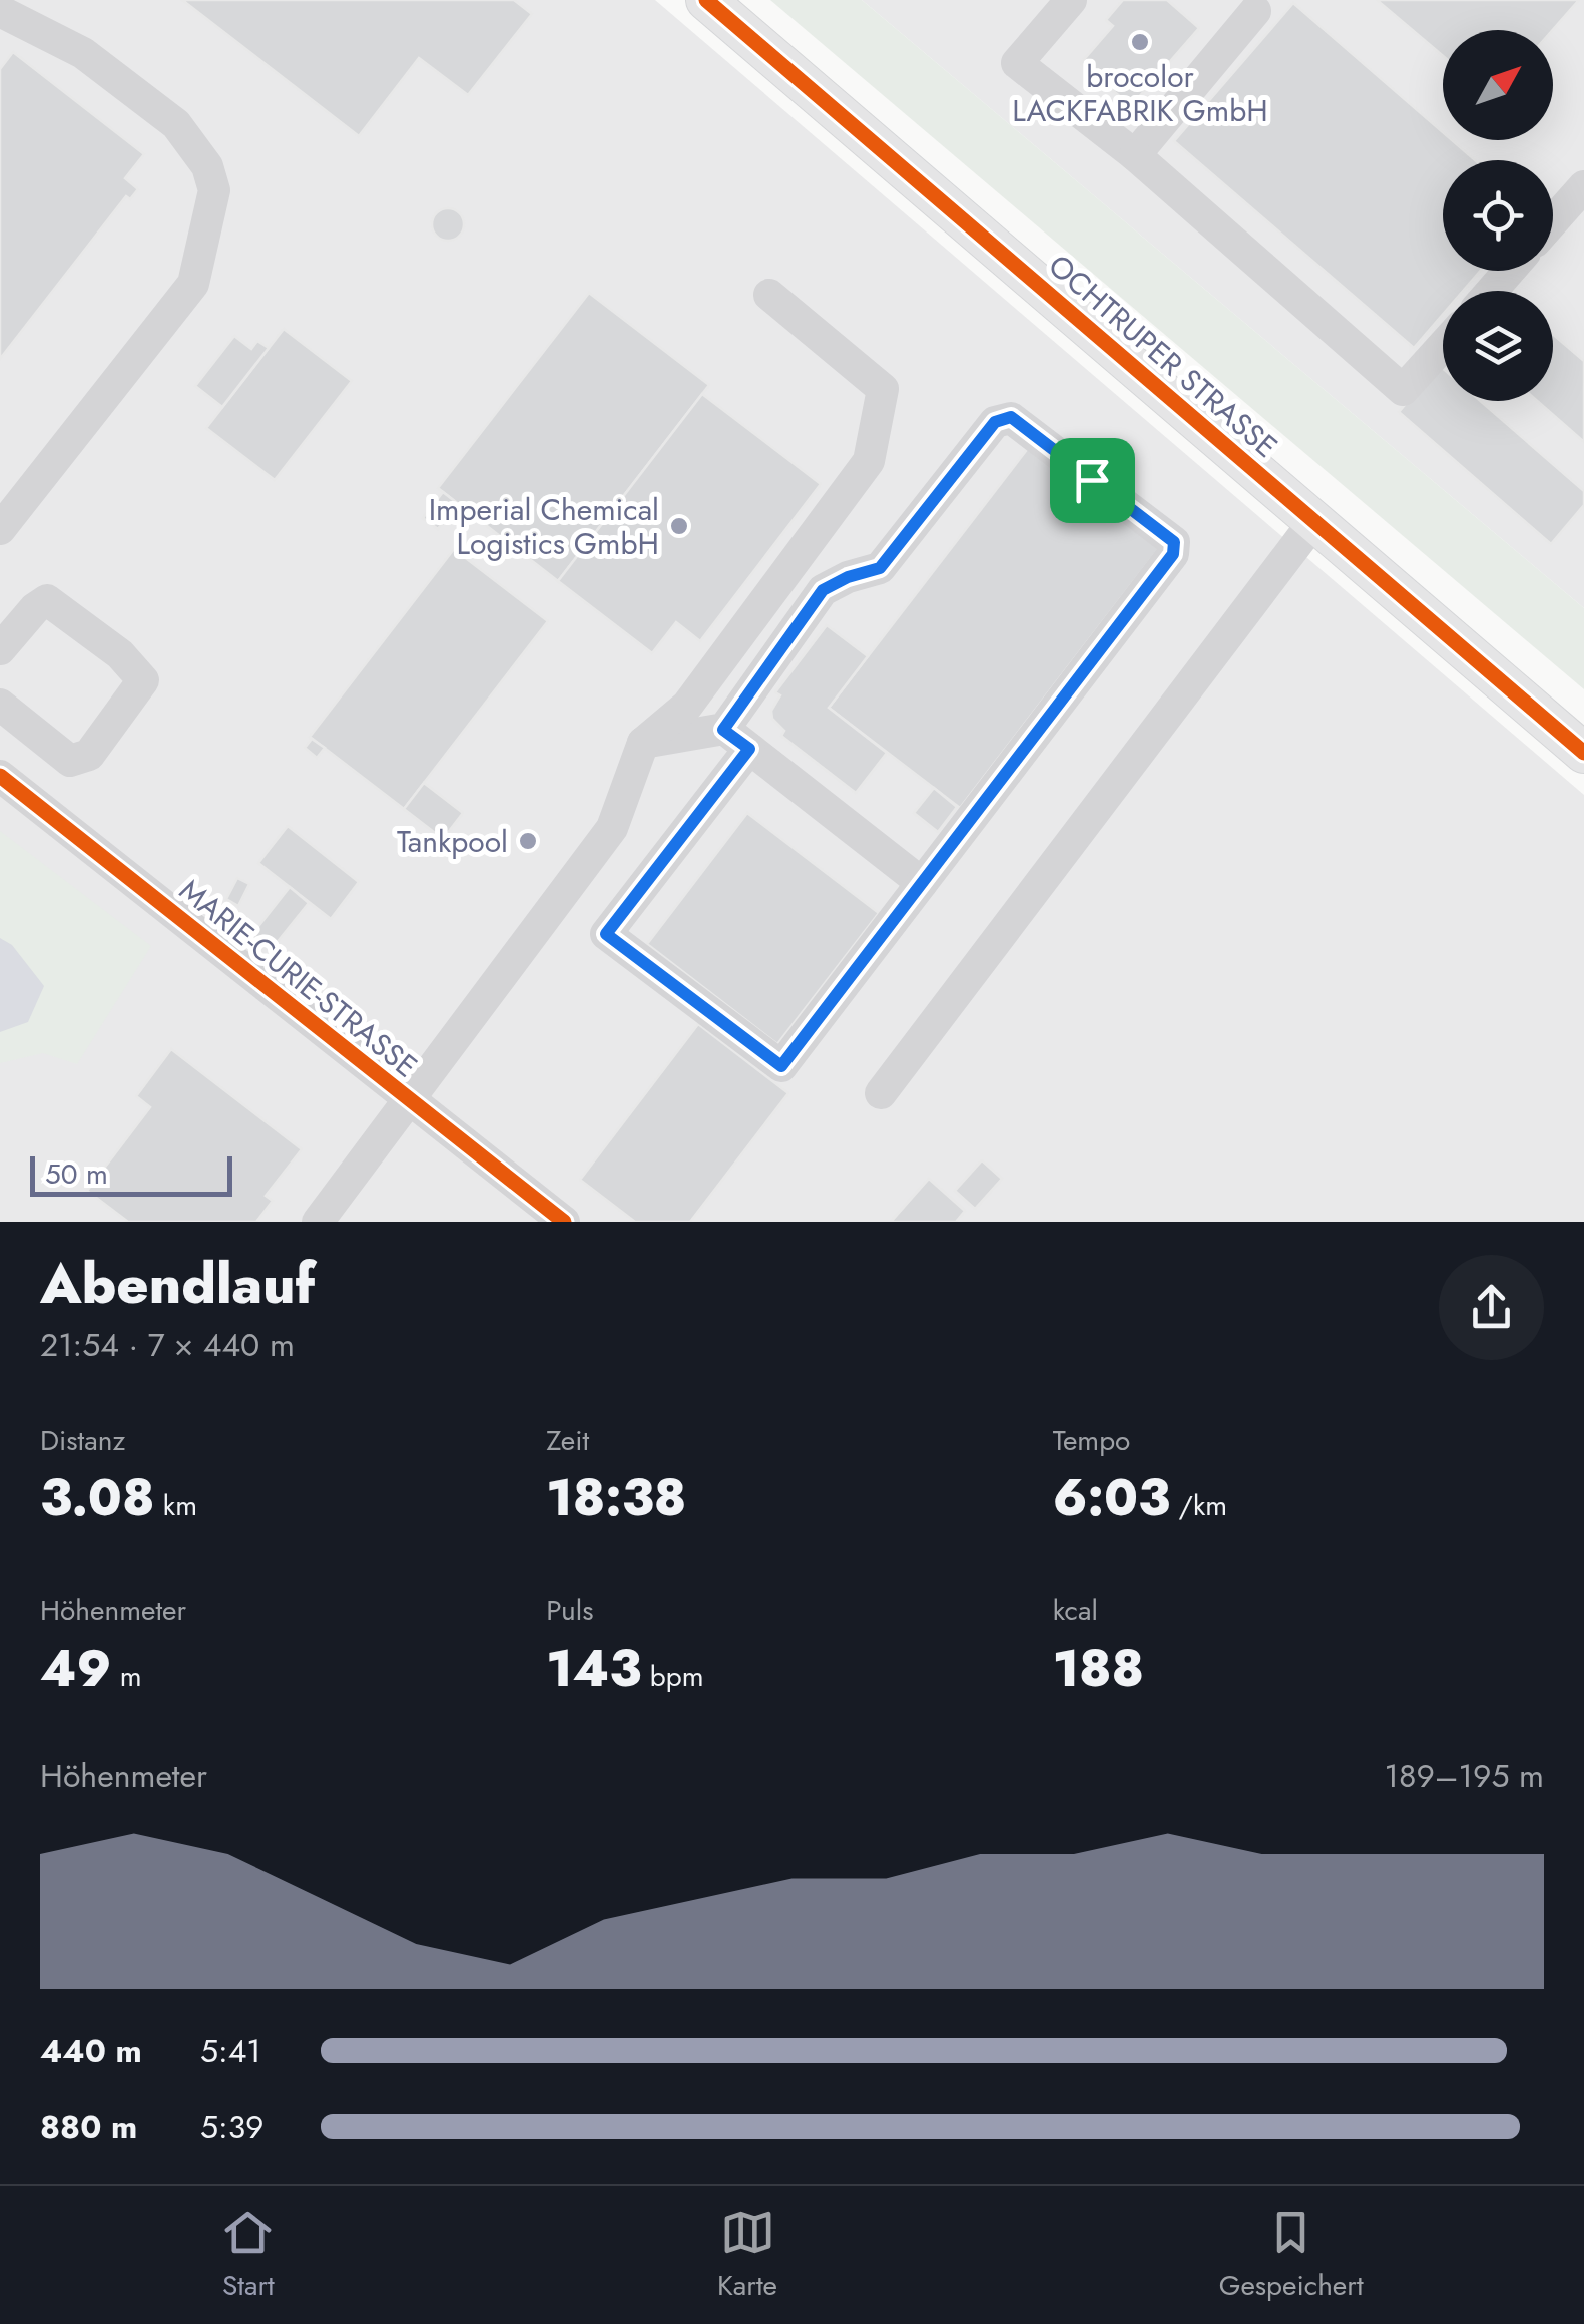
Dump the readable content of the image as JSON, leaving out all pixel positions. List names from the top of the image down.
{
  "streets": {
    "main road": ["OCHTRUPER STRASSE"],
    "street": ["MARIE-CURIE-STRASSE"]
  },
  "places": ["brocolor LACKFABRIK GmbH", "Imperial Chemical Logistics GmbH", "Tankpool"],
  "scale_bar": "50 m",
  "north": "top right",
  "page": {
    "scale": "50 m",
    "heading": ["Abendlauf", "21:54 · 7 × 440 m"],
    "stats": [
      ["Distanz", "3.08 km"],
      ["Zeit", "18:38"],
      ["Tempo", "6:03 /km"],
      ["Höhenmeter", "49 m"],
      ["Puls", "143 bpm"],
      ["kcal", "188"]
    ],
    "chart": ["Höhenmeter", "189–195 m"],
    "list": [
      {
        "name": "440 m",
        "note": "5:41"
      },
      {
        "name": "880 m",
        "note": "5:39"
      }
    ],
    "tabs": ["Start", "Karte", "Gespeichert"]
  }
}
